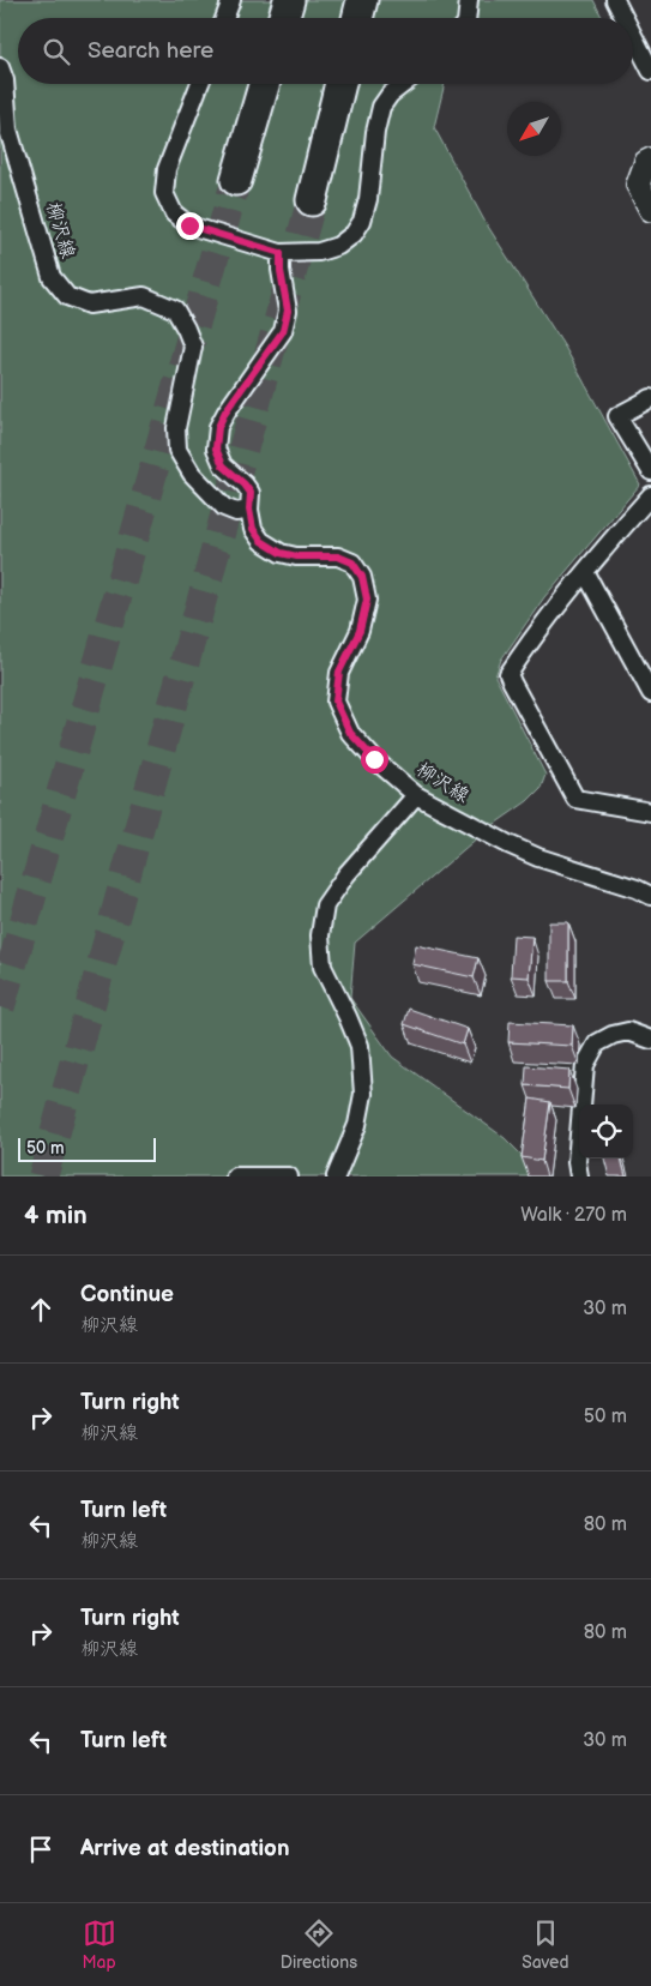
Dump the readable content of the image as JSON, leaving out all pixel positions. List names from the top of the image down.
{
  "streets": {
    "street": ["柳沢線"]
  },
  "scale_bar": "50 m",
  "north": "bottom left",
  "page": {
    "search": "Search here",
    "scale": "50 m",
    "heading": ["4 min", "Walk · 270 m"],
    "list": [
      ["Continue", "柳沢線", "30 m"],
      ["Turn right", "柳沢線", "50 m"],
      ["Turn left", "柳沢線", "80 m"],
      ["Turn right", "柳沢線", "80 m"],
      ["Turn left", "30 m"],
      "Arrive at destination"
    ],
    "nav": ["Map", "Directions", "Saved"]
  }
}
